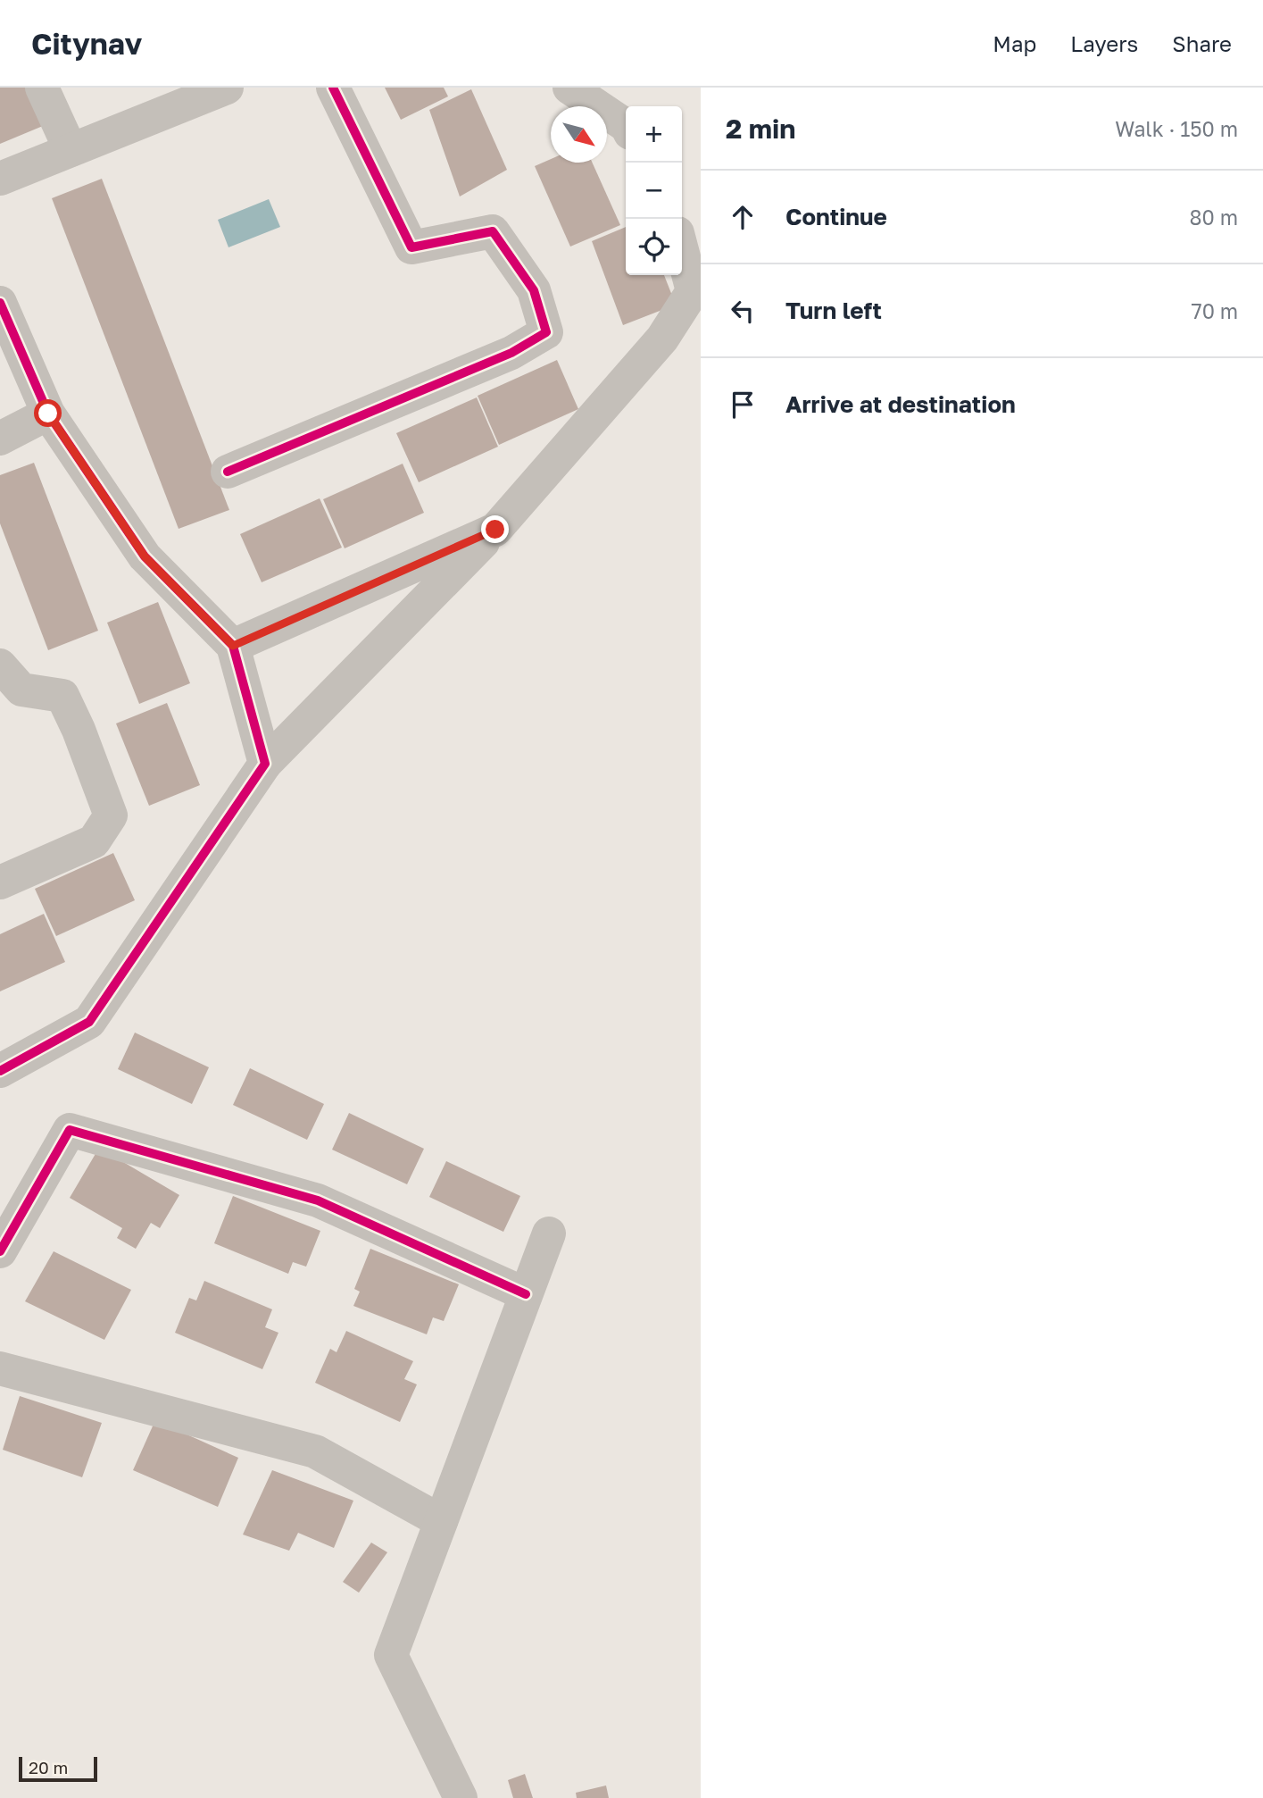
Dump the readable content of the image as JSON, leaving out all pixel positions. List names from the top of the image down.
{
  "scale_bar": "20 m",
  "north": "bottom right",
  "page": {
    "header": "Citynav",
    "nav": ["Map", "Layers", "Share"],
    "heading": ["2 min", "Walk · 150 m"],
    "map_buttons": ["+", "−"],
    "list": [
      ["Continue", "80 m"],
      ["Turn left", "70 m"],
      "Arrive at destination"
    ],
    "scale": "20 m"
  }
}
